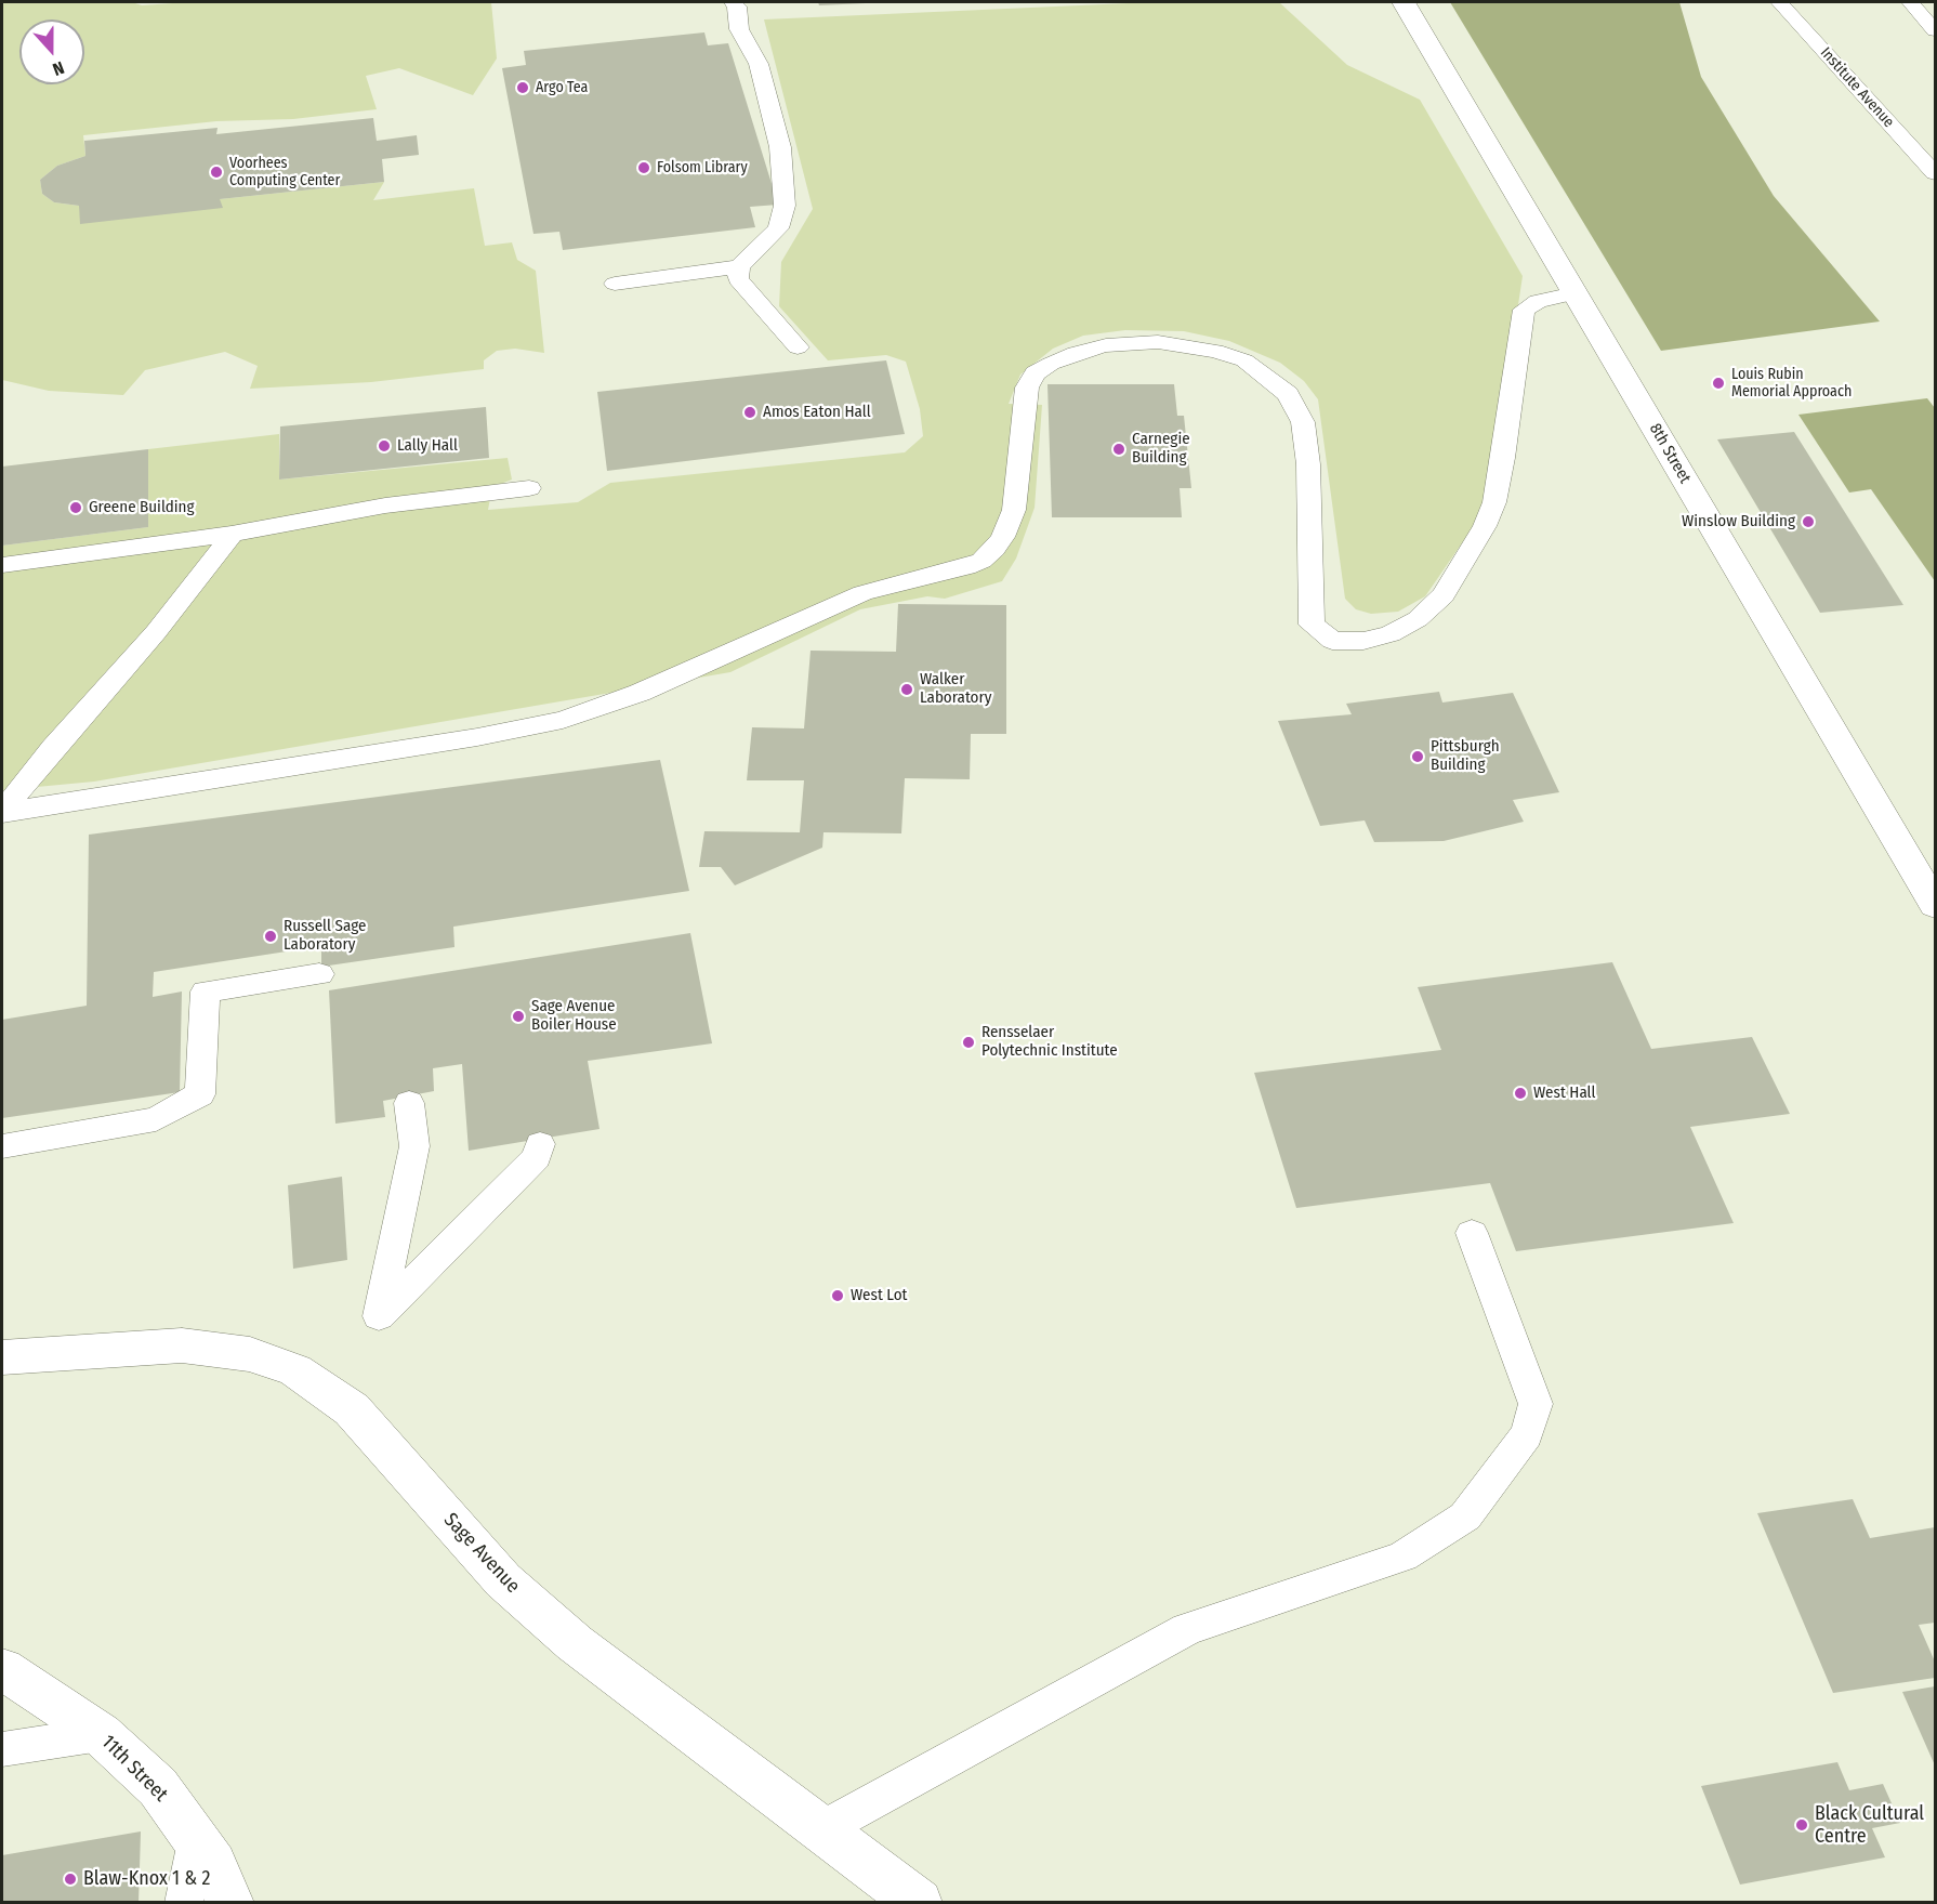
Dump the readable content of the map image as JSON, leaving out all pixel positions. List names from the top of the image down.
{
  "streets": {
    "street": ["8th Street", "Sage Avenue", "11th Street"],
    "lane": ["Institute Avenue"]
  },
  "places": [
    "Argo Tea",
    "Folsom Library",
    "Voorhees Computing Center",
    "Louis Rubin Memorial Approach",
    "Amos Eaton Hall",
    "Lally Hall",
    "Carnegie Building",
    "Greene Building",
    "Winslow Building",
    "Walker Laboratory",
    "Pittsburgh Building",
    "Russell Sage Laboratory",
    "Sage Avenue Boiler House",
    "Rensselaer Polytechnic Institute",
    "West Hall",
    "West Lot",
    "Black Cultural Centre",
    "Blaw-Knox 1 & 2"
  ],
  "north": "bottom"
}
